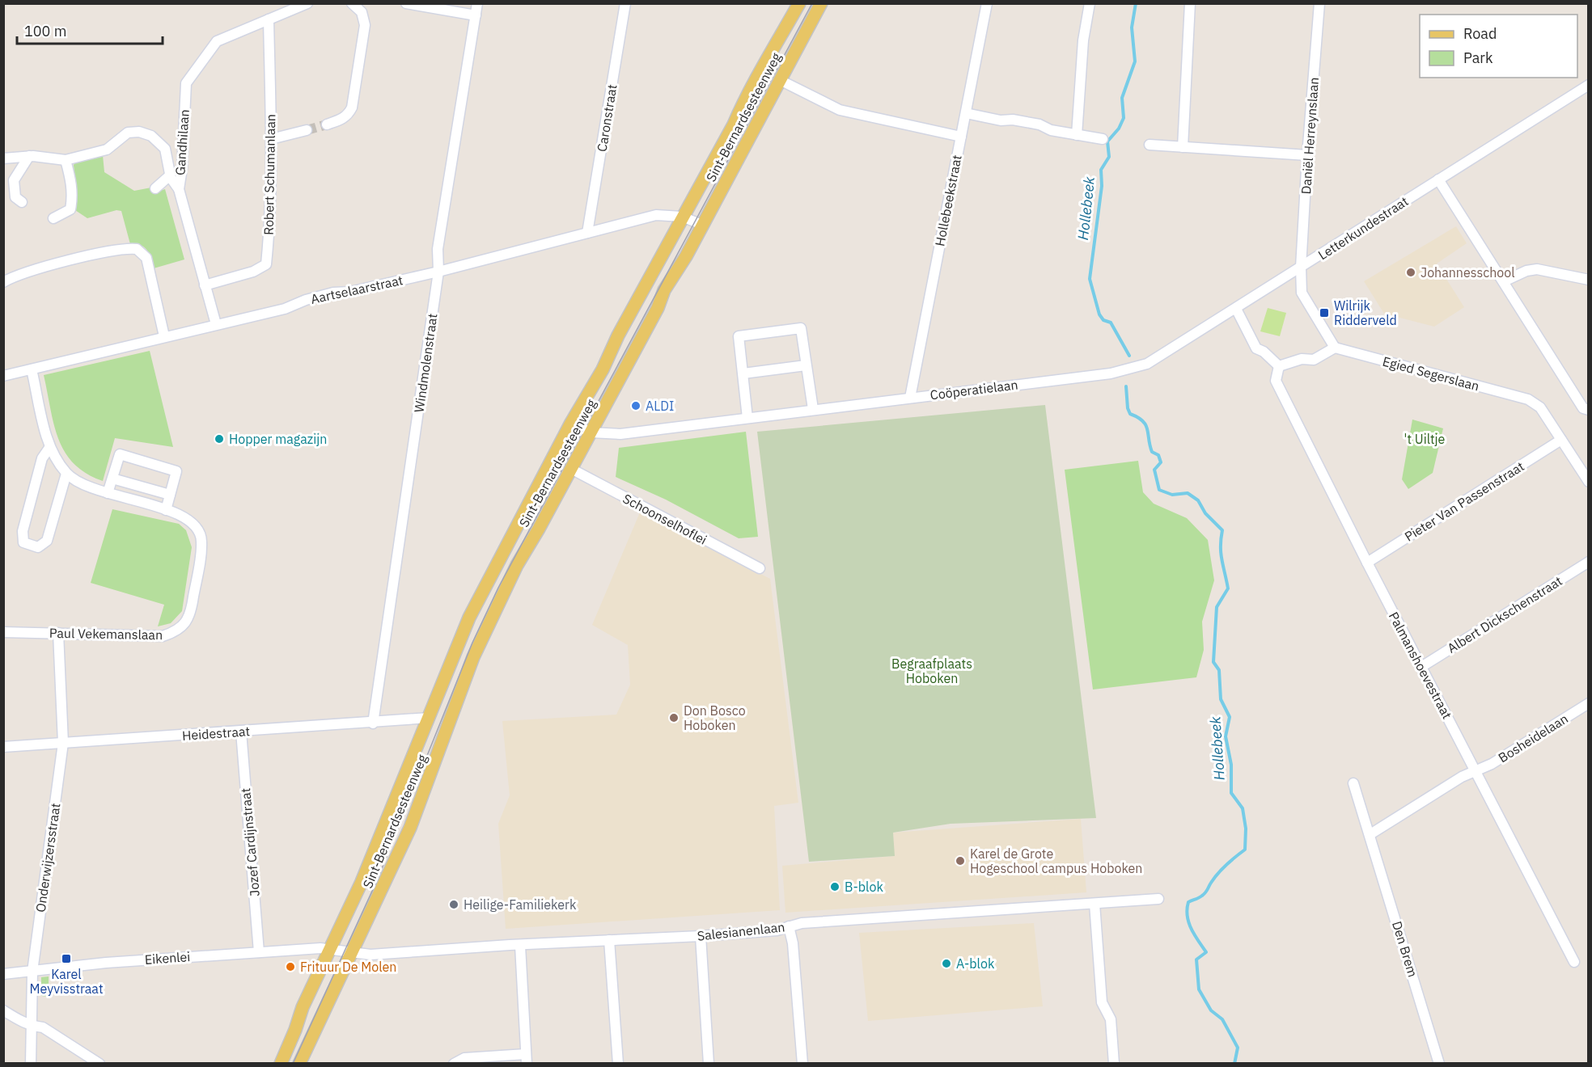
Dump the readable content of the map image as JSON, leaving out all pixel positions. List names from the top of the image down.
{
  "streets": {
    "main road": ["Sint-Bernardsesteenweg"],
    "street": [
      "Caronstraat",
      "Daniël Herreynslaan",
      "Gandhilaan",
      "Robert Schumanlaan",
      "Hollebeekstraat",
      "Letterkundestraat",
      "Aartselaarstraat",
      "Windmolenstraat",
      "Egied Segerslaan",
      "Coöperatielaan",
      "Pieter Van Passenstraat",
      "Schoonselhoflei",
      "Albert Dickschenstraat",
      "Paul Vekemanslaan",
      "Palmanshoevestraat",
      "Heidestraat",
      "Bosheidelaan",
      "Jozef Cardijnstraat",
      "Onderwijzersstraat",
      "Salesianenlaan",
      "Den Brem",
      "Eikenlei"
    ]
  },
  "crossings": [
    ["Sint-Bernardsesteenweg", "Aartselaarstraat"],
    ["Sint-Bernardsesteenweg", "Coöperatielaan"],
    ["Sint-Bernardsesteenweg", "Schoonselhoflei"],
    ["Sint-Bernardsesteenweg", "Heidestraat"],
    ["Sint-Bernardsesteenweg", "Salesianenlaan"],
    ["Sint-Bernardsesteenweg", "Eikenlei"],
    ["Caronstraat", "Aartselaarstraat"],
    ["Daniël Herreynslaan", "Letterkundestraat"],
    ["Daniël Herreynslaan", "Egied Segerslaan"],
    ["Gandhilaan", "Robert Schumanlaan"],
    ["Gandhilaan", "Aartselaarstraat"],
    ["Hollebeekstraat", "Coöperatielaan"],
    ["Letterkundestraat", "Coöperatielaan"],
    ["Aartselaarstraat", "Windmolenstraat"],
    ["Aartselaarstraat", "Paul Vekemanslaan"],
    ["Windmolenstraat", "Heidestraat"],
    ["Egied Segerslaan", "Pieter Van Passenstraat"],
    ["Pieter Van Passenstraat", "Palmanshoevestraat"],
    ["Albert Dickschenstraat", "Palmanshoevestraat"],
    ["Paul Vekemanslaan", "Onderwijzersstraat"],
    ["Palmanshoevestraat", "Bosheidelaan"],
    ["Heidestraat", "Jozef Cardijnstraat"],
    ["Heidestraat", "Onderwijzersstraat"],
    ["Jozef Cardijnstraat", "Eikenlei"],
    ["Onderwijzersstraat", "Eikenlei"]
  ],
  "water": ["Hollebeek"],
  "parks": ["'t Uiltje", "Begraafplaats Hoboken"],
  "places": {
    "other": [
      "Johannesschool",
      "ALDI",
      "Hopper magazijn",
      "Don Bosco Hoboken",
      "Karel de Grote Hogeschool campus Hoboken",
      "B-blok",
      "Heilige-Familiekerk",
      "A-blok",
      "Frituur De Molen"
    ],
    "transit": ["Wilrijk Ridderveld", "Karel Meyvisstraat"]
  },
  "legend": ["Road", "Park"],
  "scale_bar": "100 m"
}
